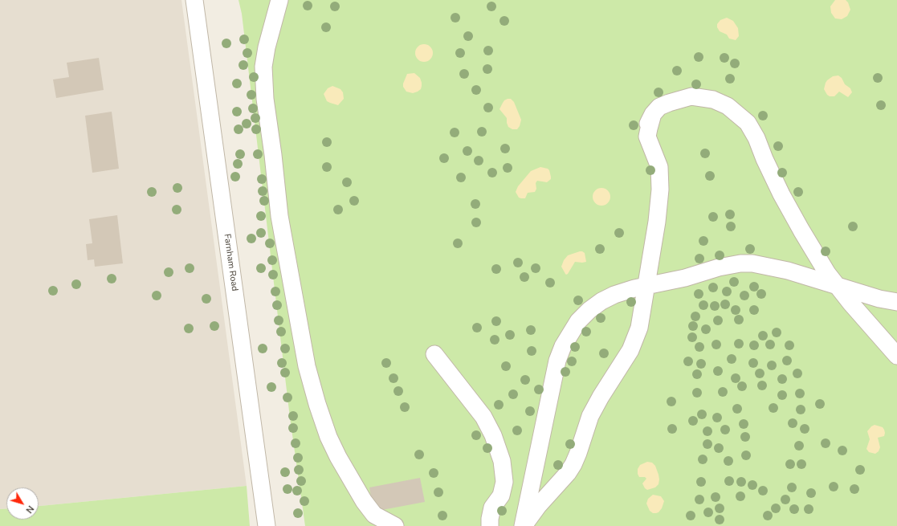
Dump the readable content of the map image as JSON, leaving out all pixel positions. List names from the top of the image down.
{
  "streets": {
    "street": ["Farnham Road"]
  },
  "north": "bottom right"
}
